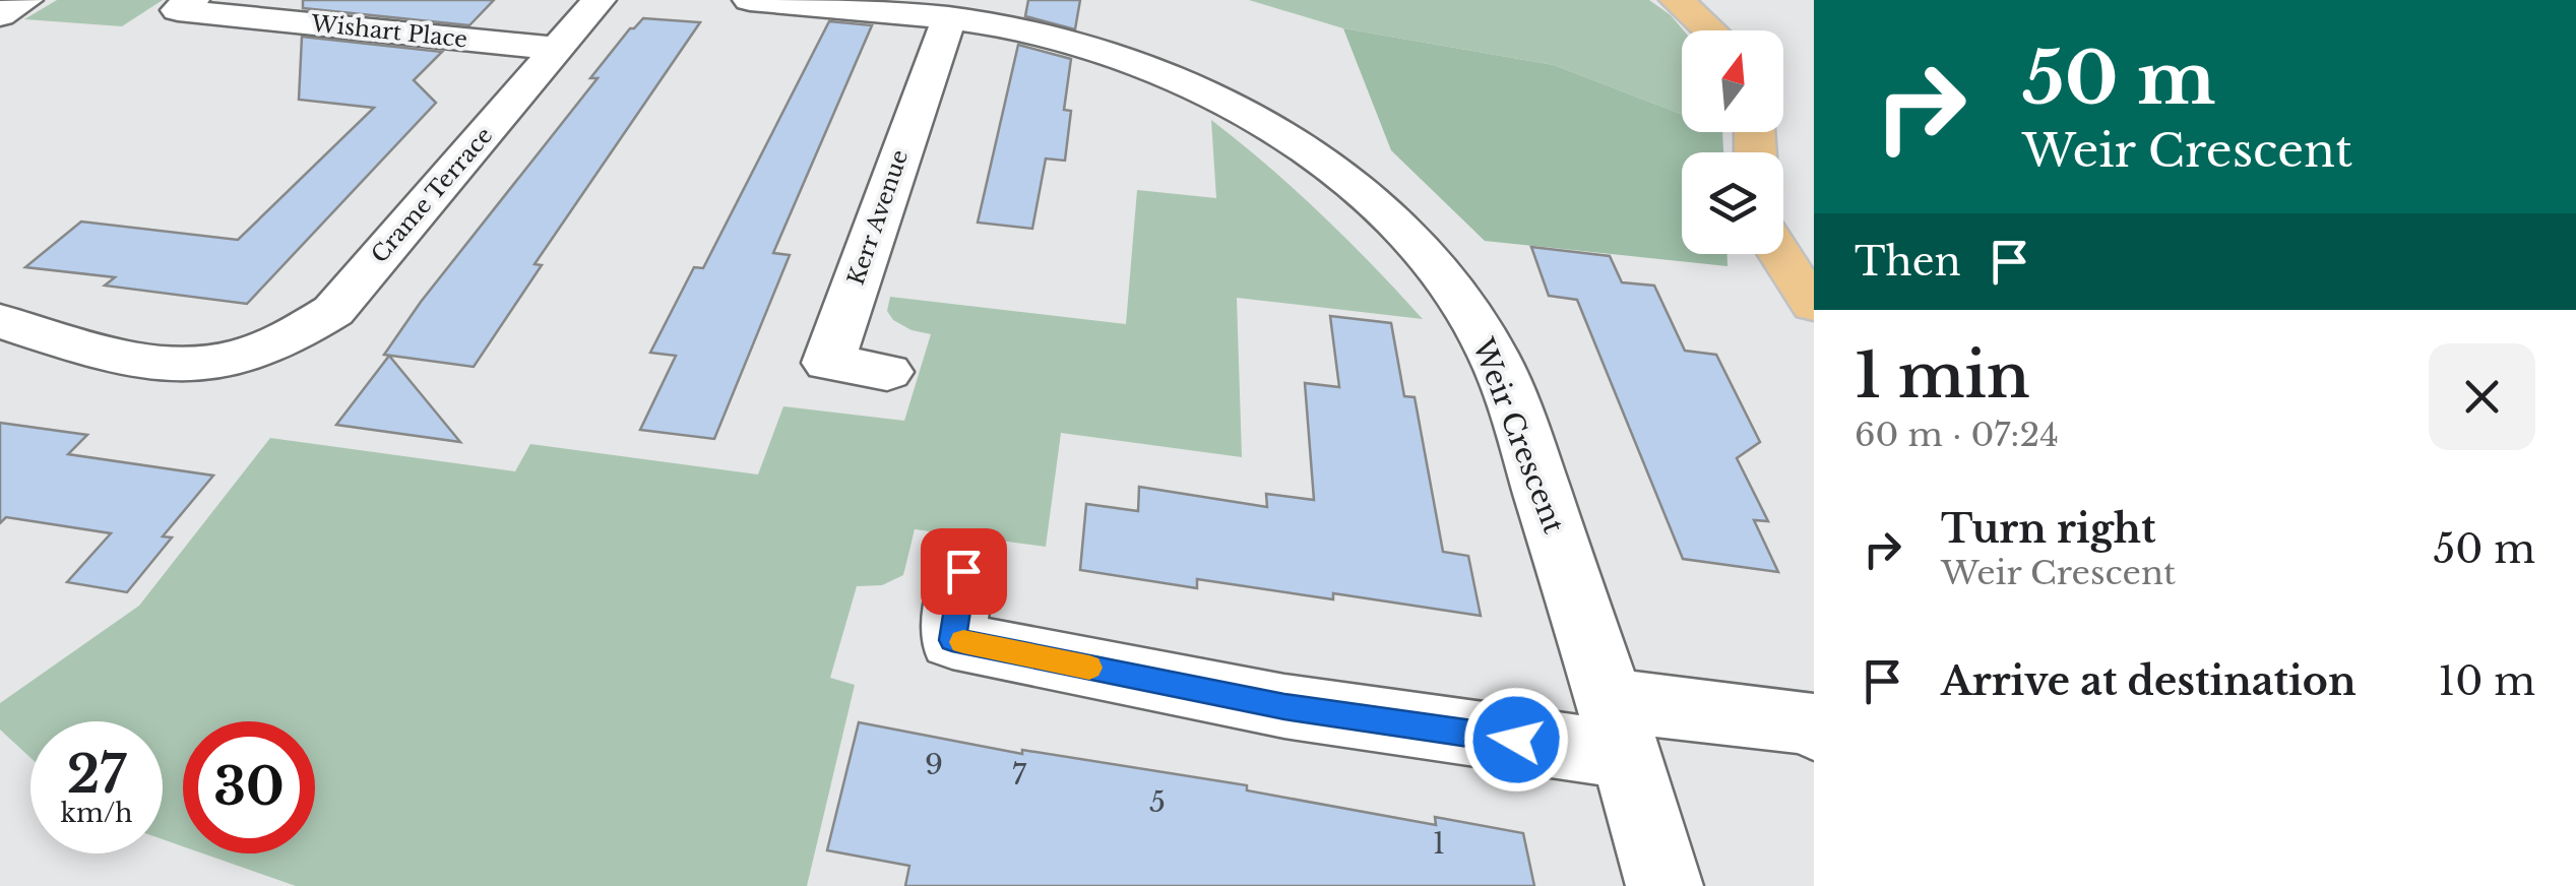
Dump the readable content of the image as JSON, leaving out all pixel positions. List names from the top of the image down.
{
  "streets": {
    "street": [
      "Wishart Place",
      "Crame Terrace",
      "Kerr Avenue",
      "Weir Crescent"
    ]
  },
  "crossings": [
    ["Wishart Place", "Crame Terrace"],
    ["Kerr Avenue", "Weir Crescent"]
  ],
  "house_numbers": [
    "9",
    "7",
    "5",
    "1"
  ],
  "north": "top",
  "page": {
    "turn": ["50 m", "Weir Crescent"],
    "then": "Then",
    "heading": ["1 min", "60 m · 07:24"],
    "list": [
      {
        "name": "Turn right",
        "note": "Weir Crescent",
        "value": "50 m"
      },
      {
        "name": "Arrive at destination",
        "value": "10 m"
      }
    ],
    "speed": "27 km/h",
    "limit": "30"
  }
}
